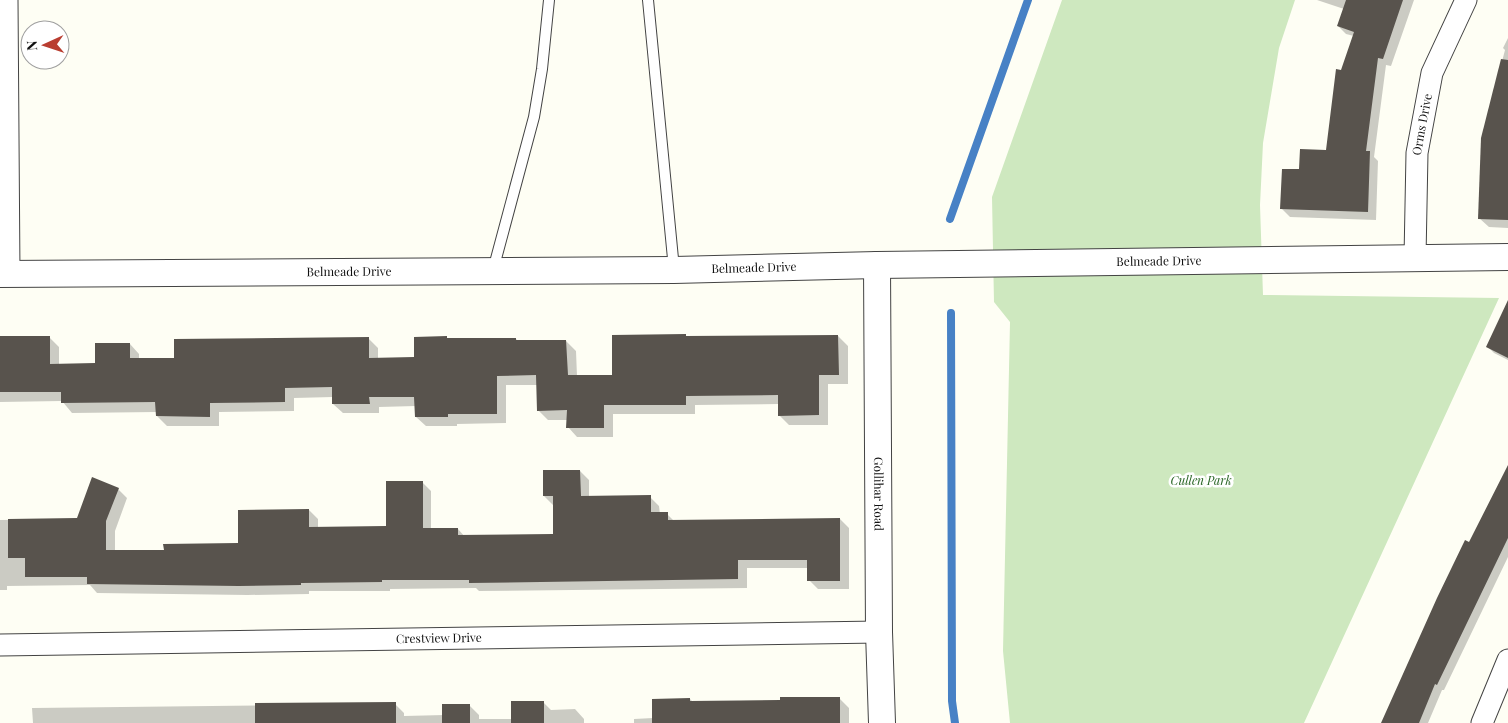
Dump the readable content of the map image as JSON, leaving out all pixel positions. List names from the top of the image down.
{
  "streets": {
    "street": [
      "Orms Drive",
      "Belmeade Drive",
      "Gollihar Road",
      "Crestview Drive"
    ]
  },
  "crossings": [
    ["Orms Drive", "Belmeade Drive"],
    ["Belmeade Drive", "Gollihar Road"],
    ["Gollihar Road", "Crestview Drive"]
  ],
  "parks": ["Cullen Park"],
  "north": "left"
}
